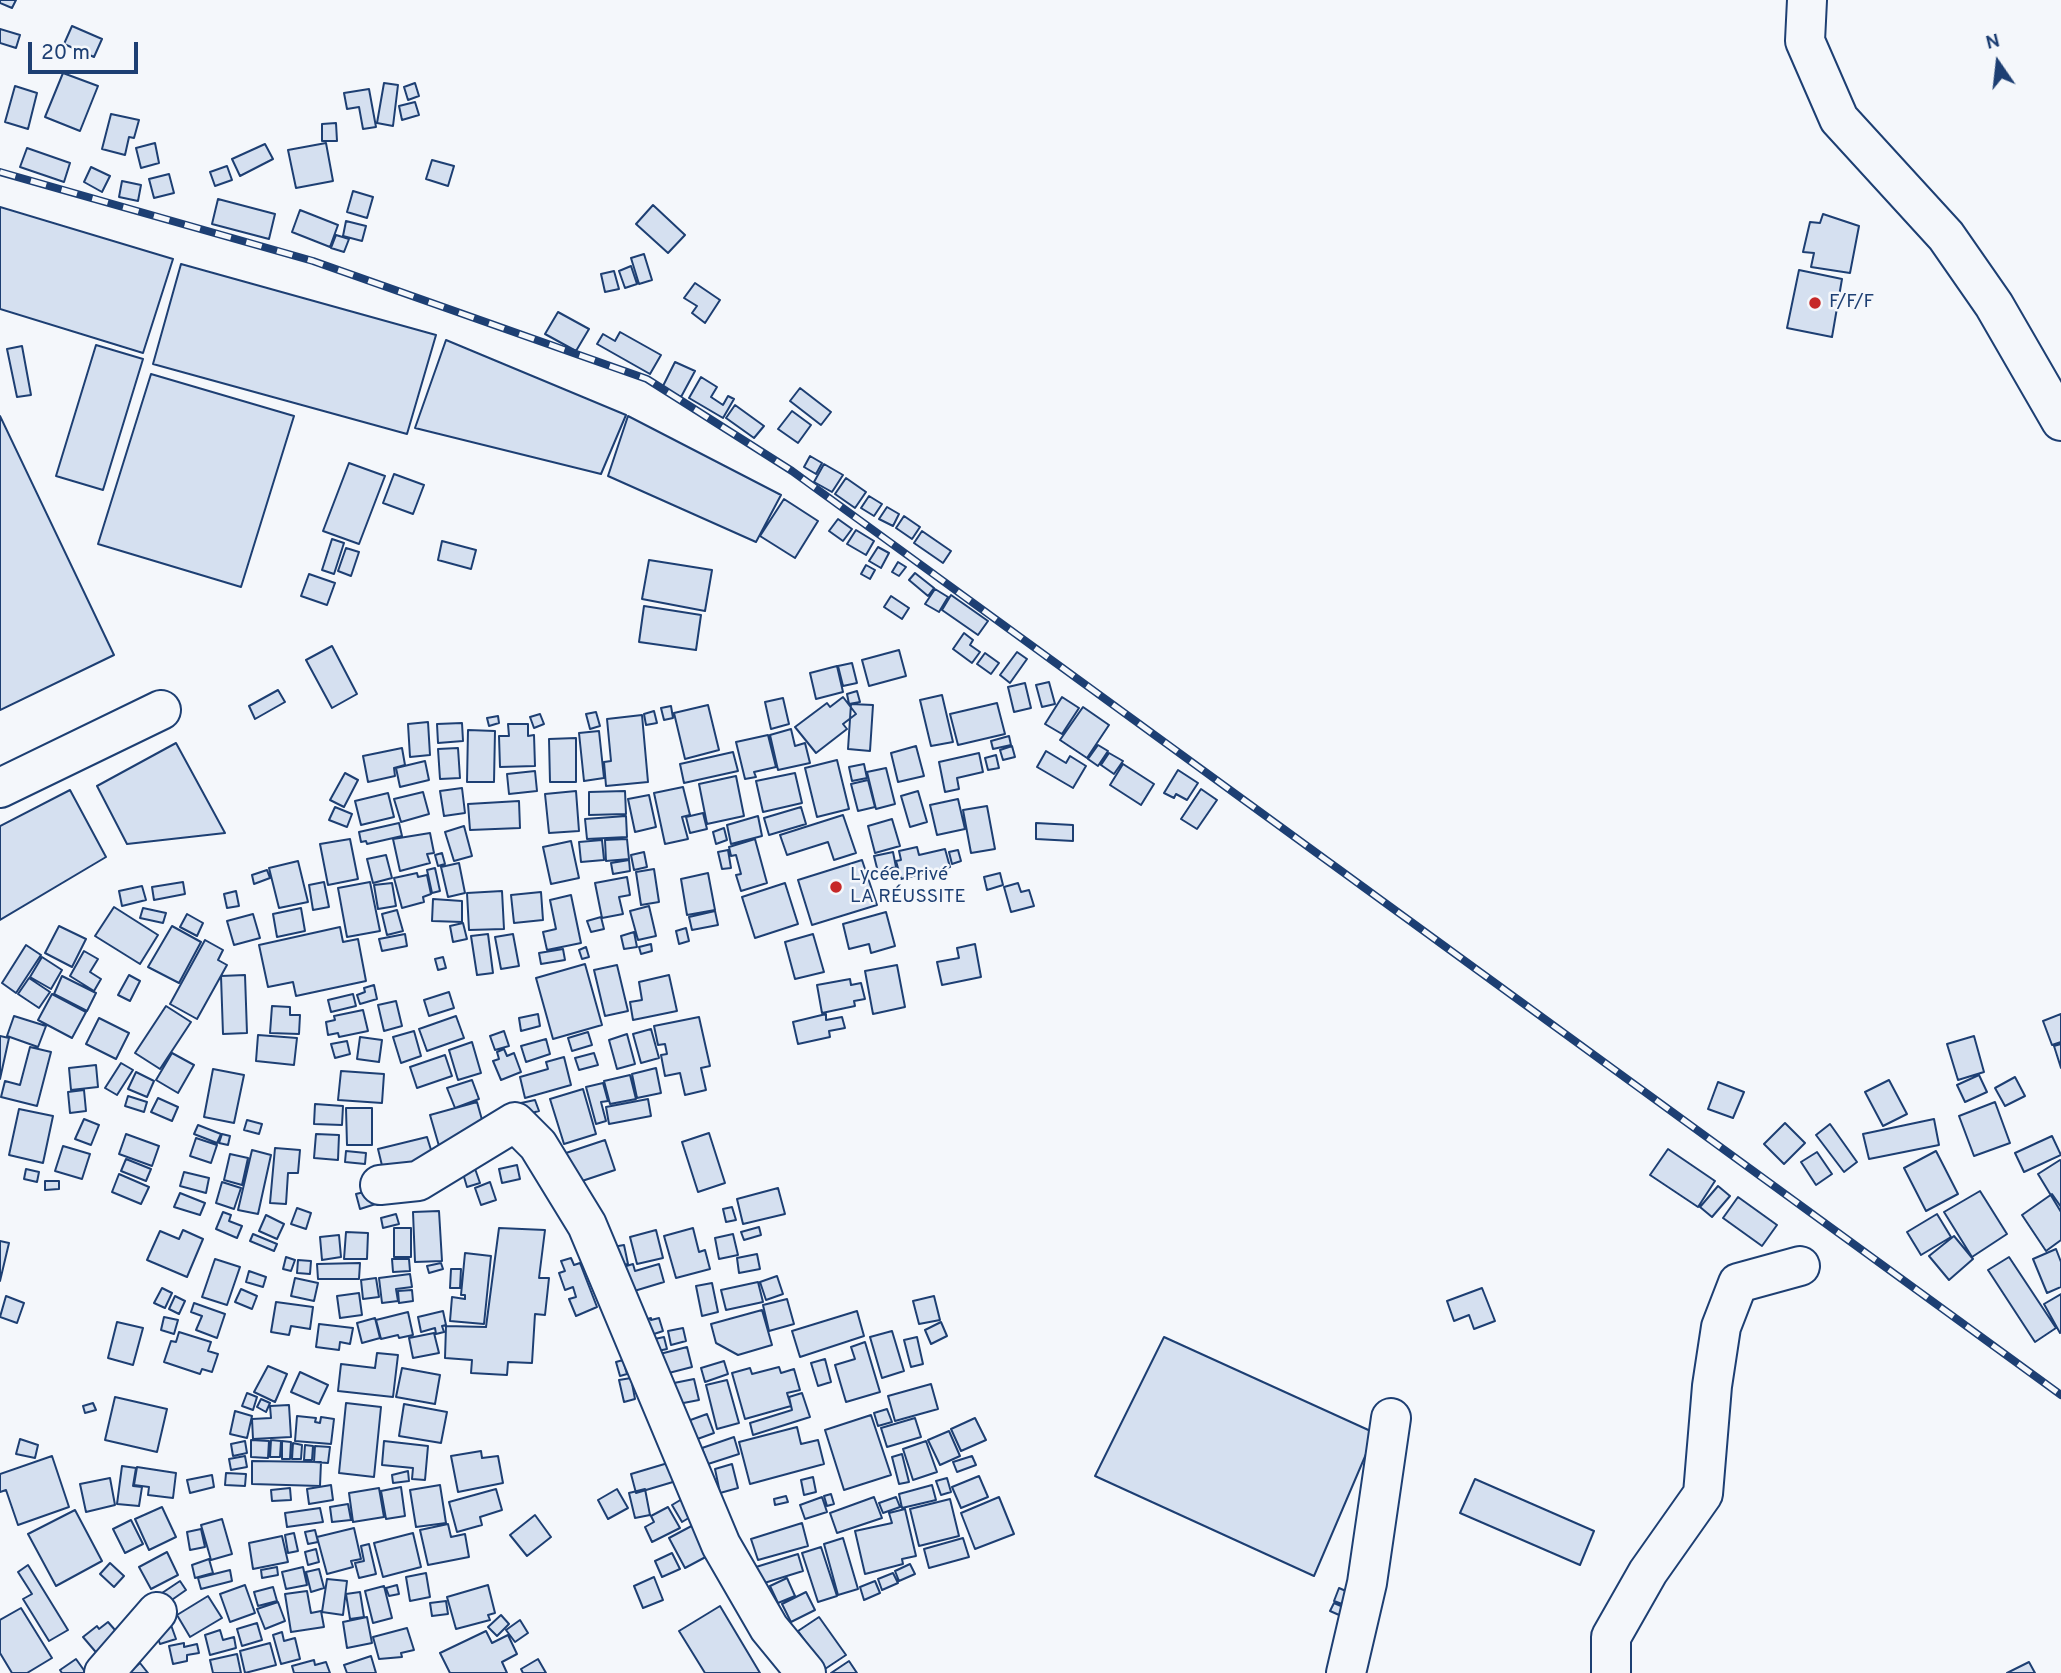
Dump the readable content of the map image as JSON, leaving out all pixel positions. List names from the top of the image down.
{
  "places": ["F/F/F", "Lycée Privé LA RÉUSSITE"],
  "scale_bar": "20 m",
  "north": "top"
}
